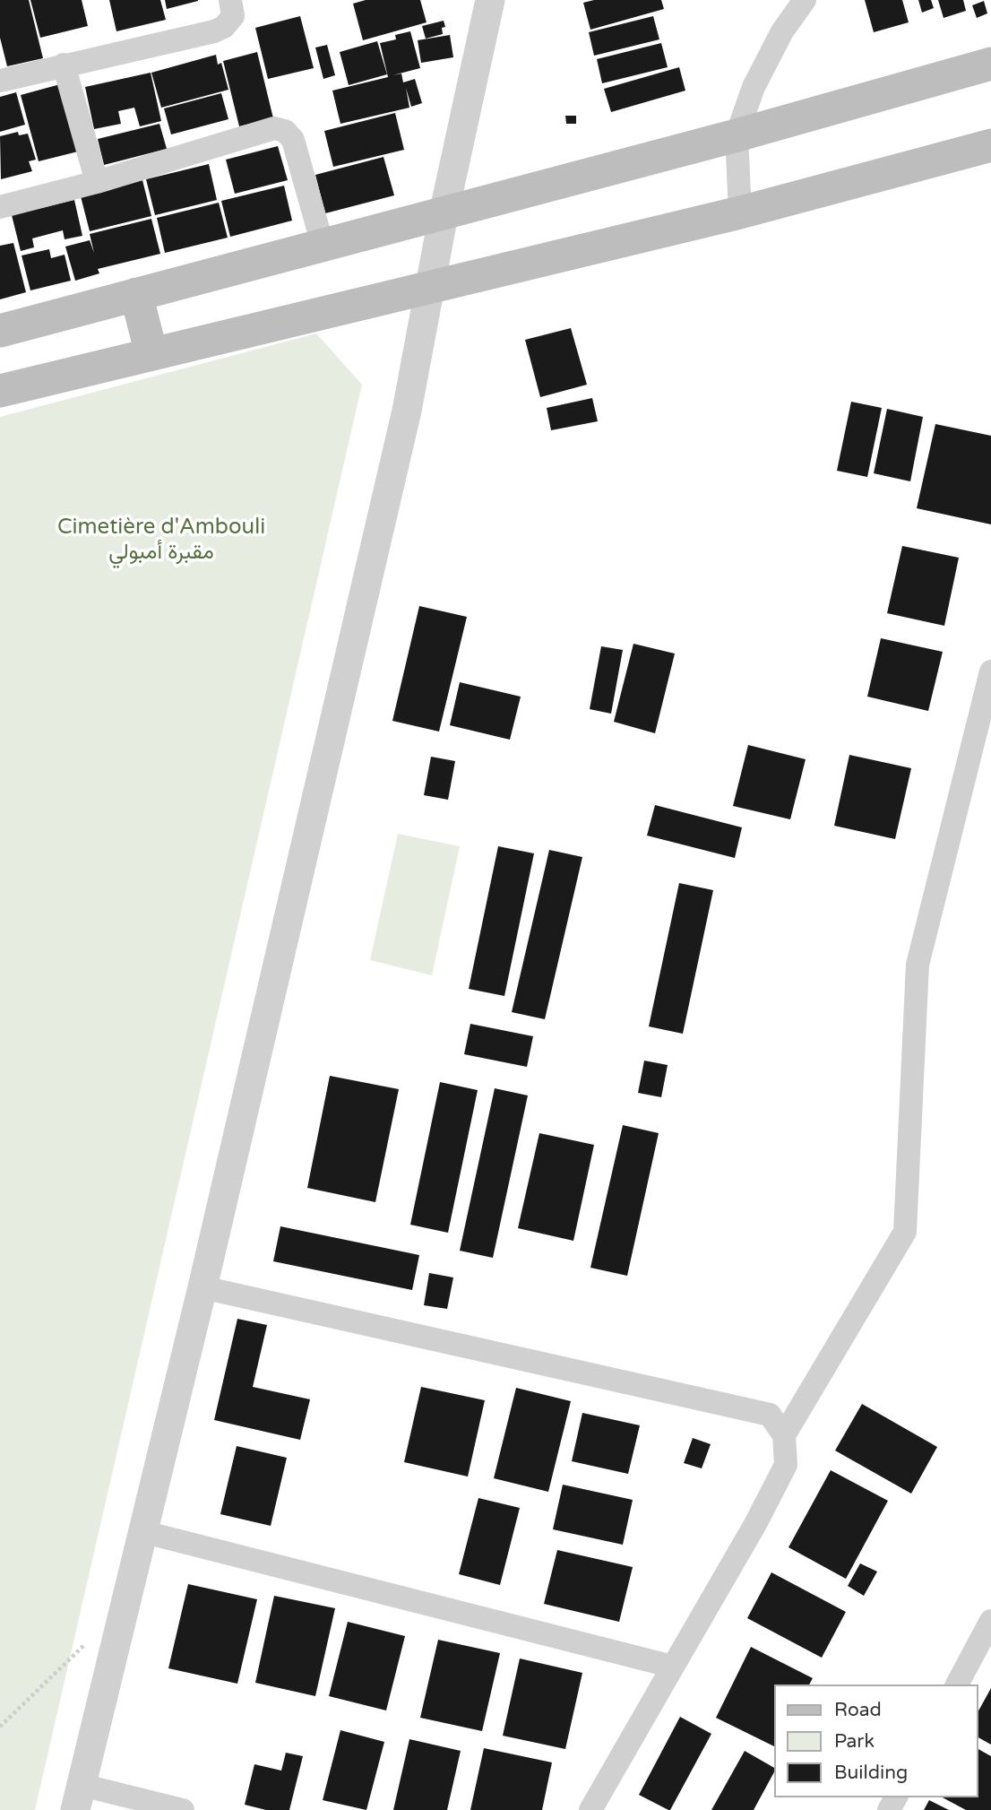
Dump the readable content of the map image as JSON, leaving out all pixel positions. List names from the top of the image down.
{
  "parks": ["Cimetière d'Ambouli مقبرة أمبولي"],
  "legend": ["Road", "Park", "Building"]
}
